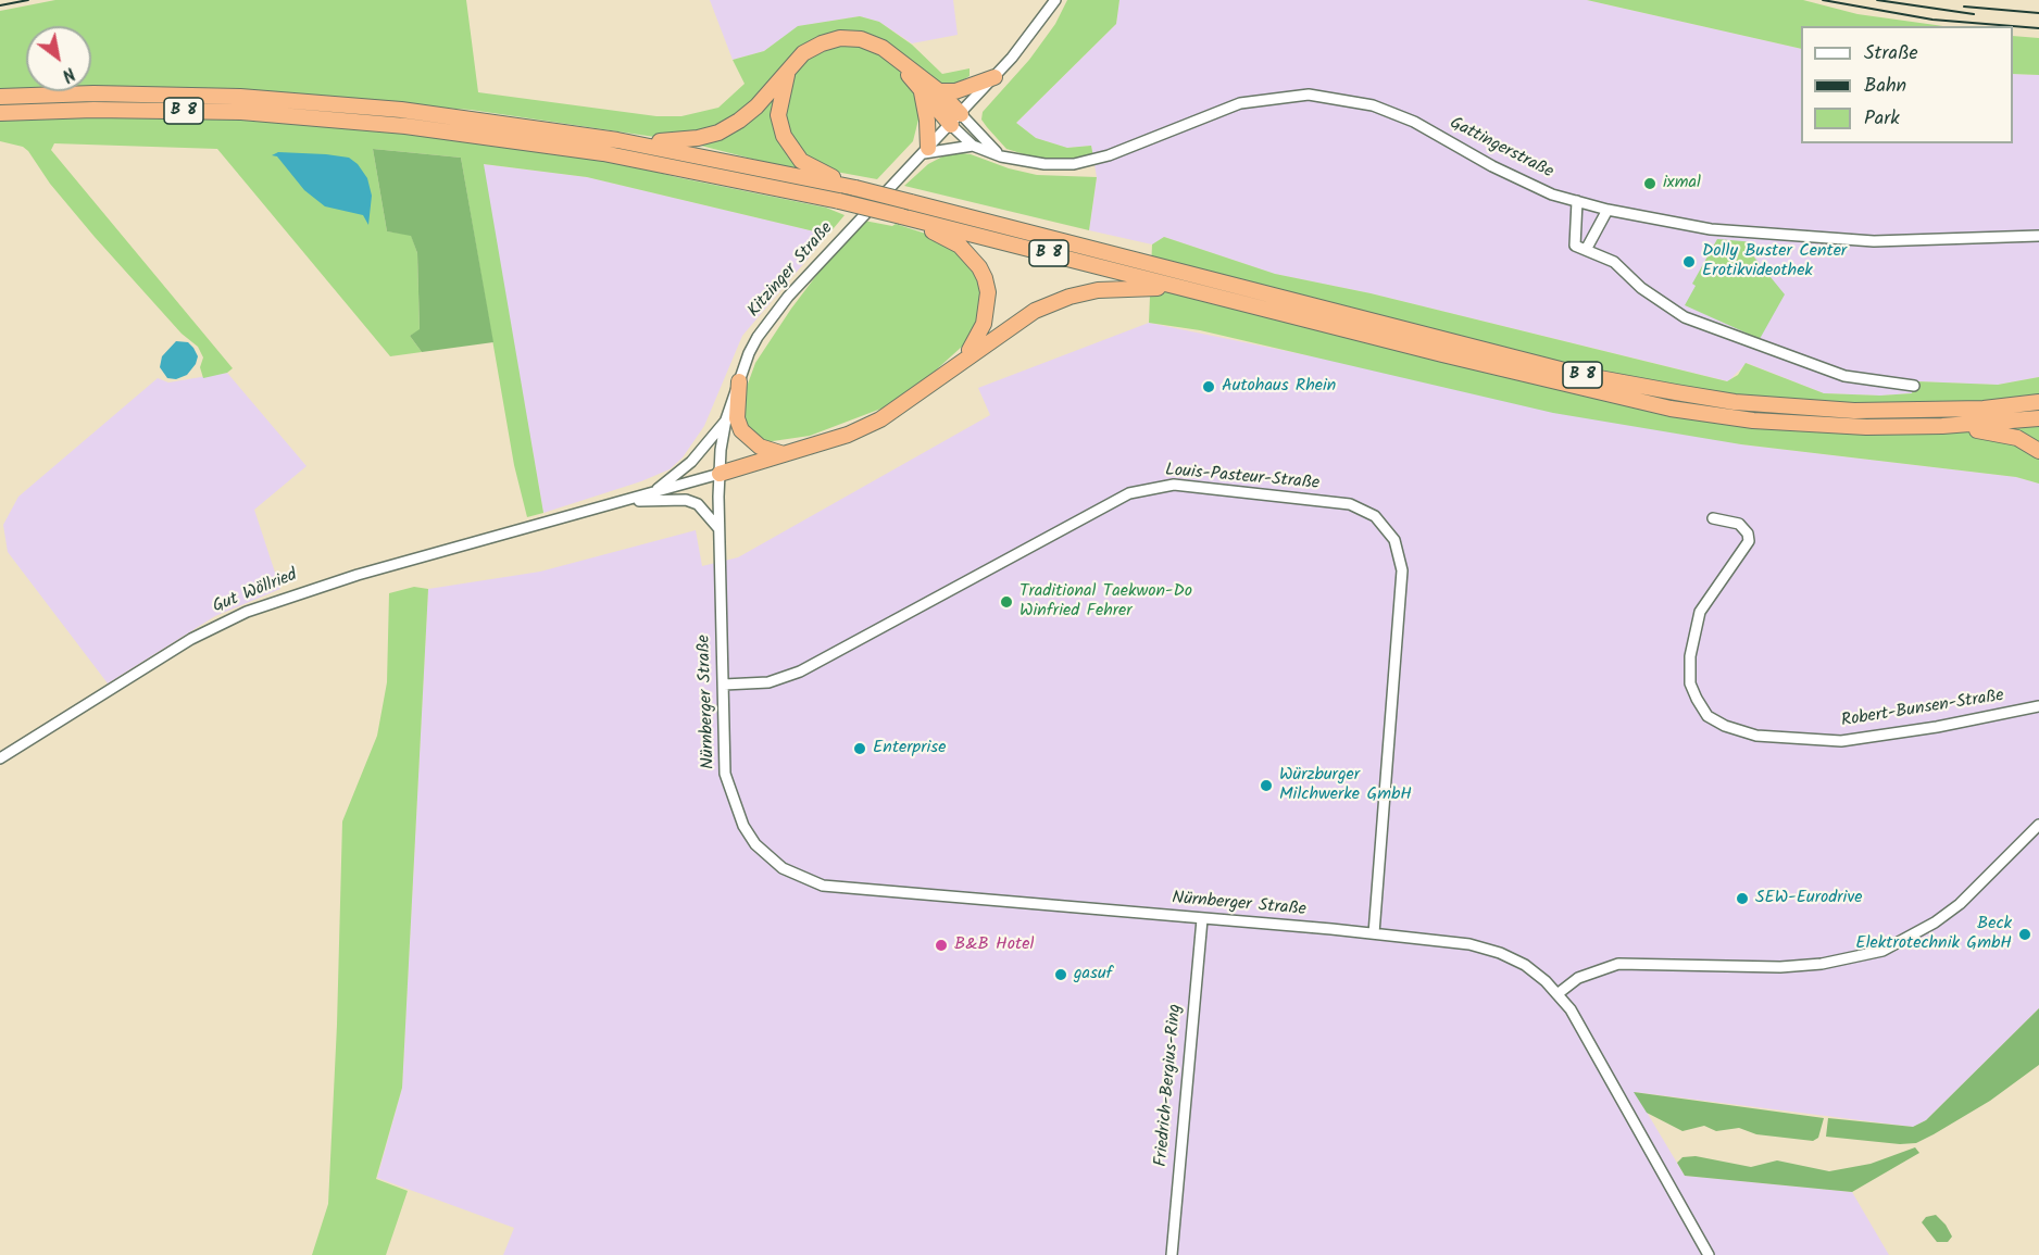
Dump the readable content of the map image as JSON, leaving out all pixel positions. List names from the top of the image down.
{
  "streets": {
    "highway": ["B 8"],
    "street": [
      "Gattingerstraße",
      "Kitzinger Straße",
      "Louis-Pasteur-Straße",
      "Gut Wöllried",
      "Nürnberger Straße",
      "Robert-Bunsen-Straße",
      "Friedrich-Bergius-Ring"
    ]
  },
  "crossings": [
    ["Gattingerstraße", "Kitzinger Straße"],
    ["Kitzinger Straße", "Nürnberger Straße"],
    ["Louis-Pasteur-Straße", "Nürnberger Straße"],
    ["Nürnberger Straße", "Friedrich-Bergius-Ring"]
  ],
  "places": [
    "ixmal",
    "Dolly Buster Center Erotikvideothek",
    "Autohaus Rhein",
    "Traditional Taekwon-Do Winfried Fehrer",
    "Enterprise",
    "Würzburger Milchwerke GmbH",
    "SEW-Eurodrive",
    "Beck Elektrotechnik GmbH",
    "B&B Hotel",
    "gasuf"
  ],
  "legend": ["Straße", "Bahn", "Park"],
  "north": "bottom right"
}
